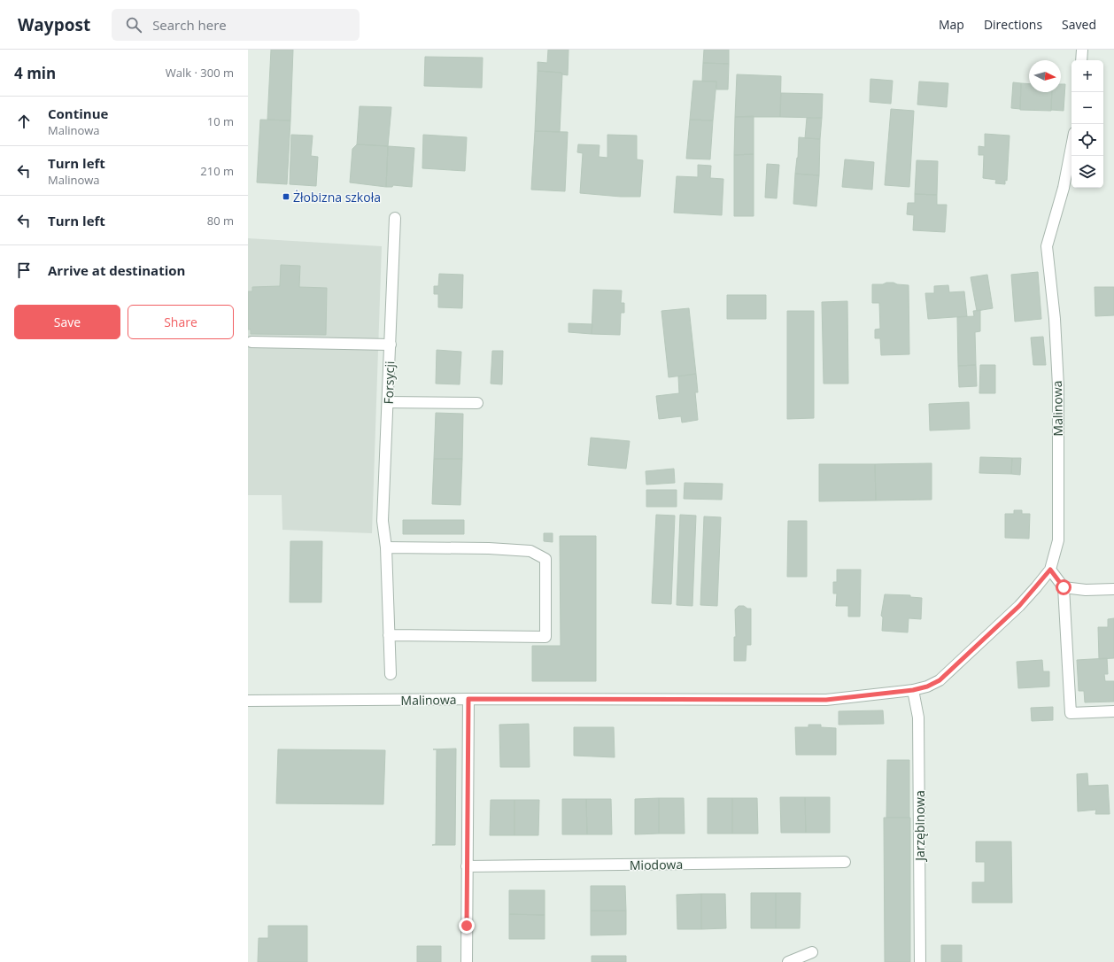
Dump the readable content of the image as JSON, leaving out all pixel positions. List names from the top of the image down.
{
  "streets": {
    "street": [
      "Forsycji",
      "Malinowa",
      "Jarzębinowa",
      "Miodowa"
    ]
  },
  "crossings": [
    ["Malinowa", "Jarzębinowa"]
  ],
  "places": {
    "transit": ["Żłobizna szkoła"]
  },
  "north": "right",
  "page": {
    "header": "Waypost",
    "search": "Search here",
    "nav": ["Map", "Directions", "Saved"],
    "heading": ["4 min", "Walk · 300 m"],
    "map_buttons": ["+", "−"],
    "list": [
      ["Continue", "Malinowa", "10 m"],
      ["Turn left", "Malinowa", "210 m"],
      ["Turn left", "80 m"],
      "Arrive at destination"
    ],
    "buttons": ["Save", "Share"]
  }
}
